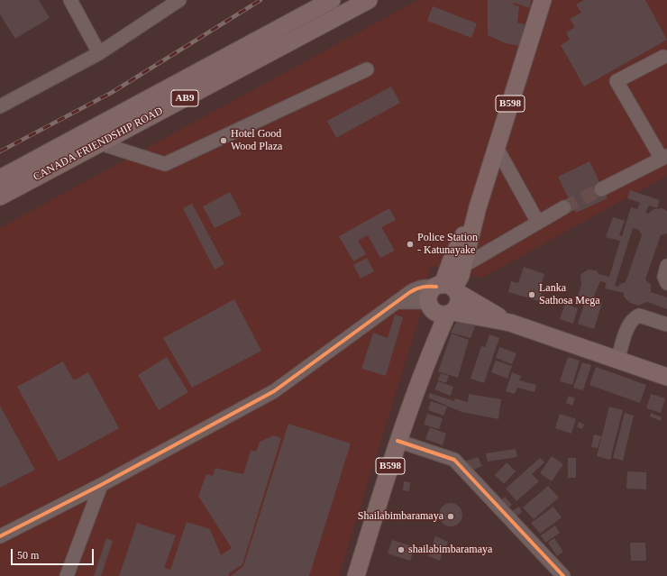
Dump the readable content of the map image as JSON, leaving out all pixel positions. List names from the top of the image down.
{
  "streets": {
    "main road": ["AB9", "B598", "CANADA FRIENDSHIP ROAD"]
  },
  "places": [
    "Hotel Good Wood Plaza",
    "Police Station - Katunayake",
    "Lanka Sathosa Mega",
    "Shailabimbaramaya",
    "shailabimbaramaya"
  ],
  "scale_bar": "50 m"
}
